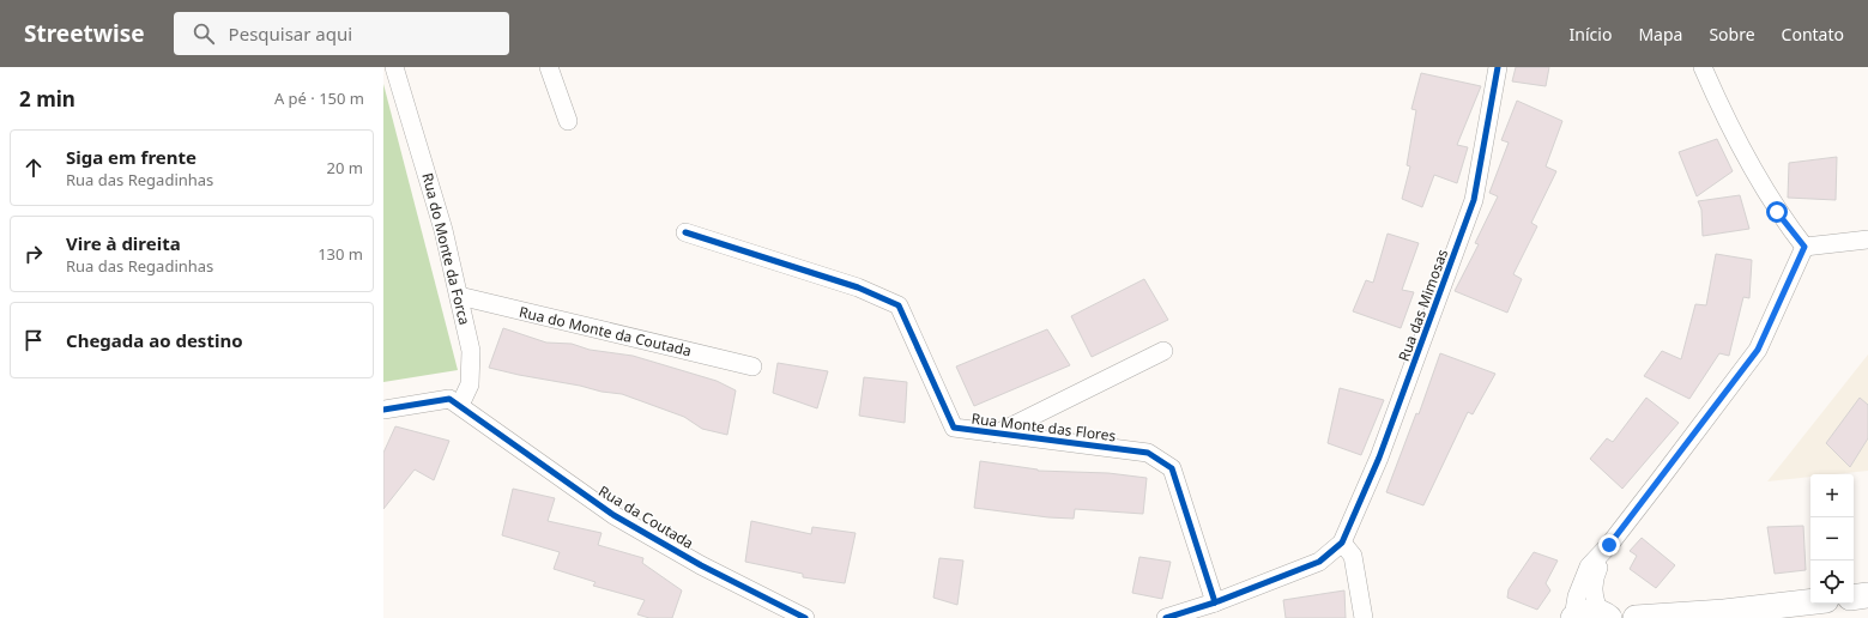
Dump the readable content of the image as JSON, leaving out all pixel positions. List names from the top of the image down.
{
  "streets": {
    "street": [
      "Rua do Monte da Forca",
      "Rua das Mimosas",
      "Rua do Monte da Coutada",
      "Rua Monte das Flores",
      "Rua da Coutada"
    ]
  },
  "crossings": [
    ["Rua do Monte da Forca", "Rua do Monte da Coutada"],
    ["Rua do Monte da Forca", "Rua da Coutada"]
  ],
  "page": {
    "header": "Streetwise",
    "search": "Pesquisar aqui",
    "nav": [
      "Início",
      "Mapa",
      "Sobre",
      "Contato"
    ],
    "heading": ["2 min", "A pé · 150 m"],
    "list": [
      ["Siga em frente", "Rua das Regadinhas", "20 m"],
      ["Vire à direita", "Rua das Regadinhas", "130 m"],
      "Chegada ao destino"
    ],
    "map_buttons": ["+", "−"]
  }
}
